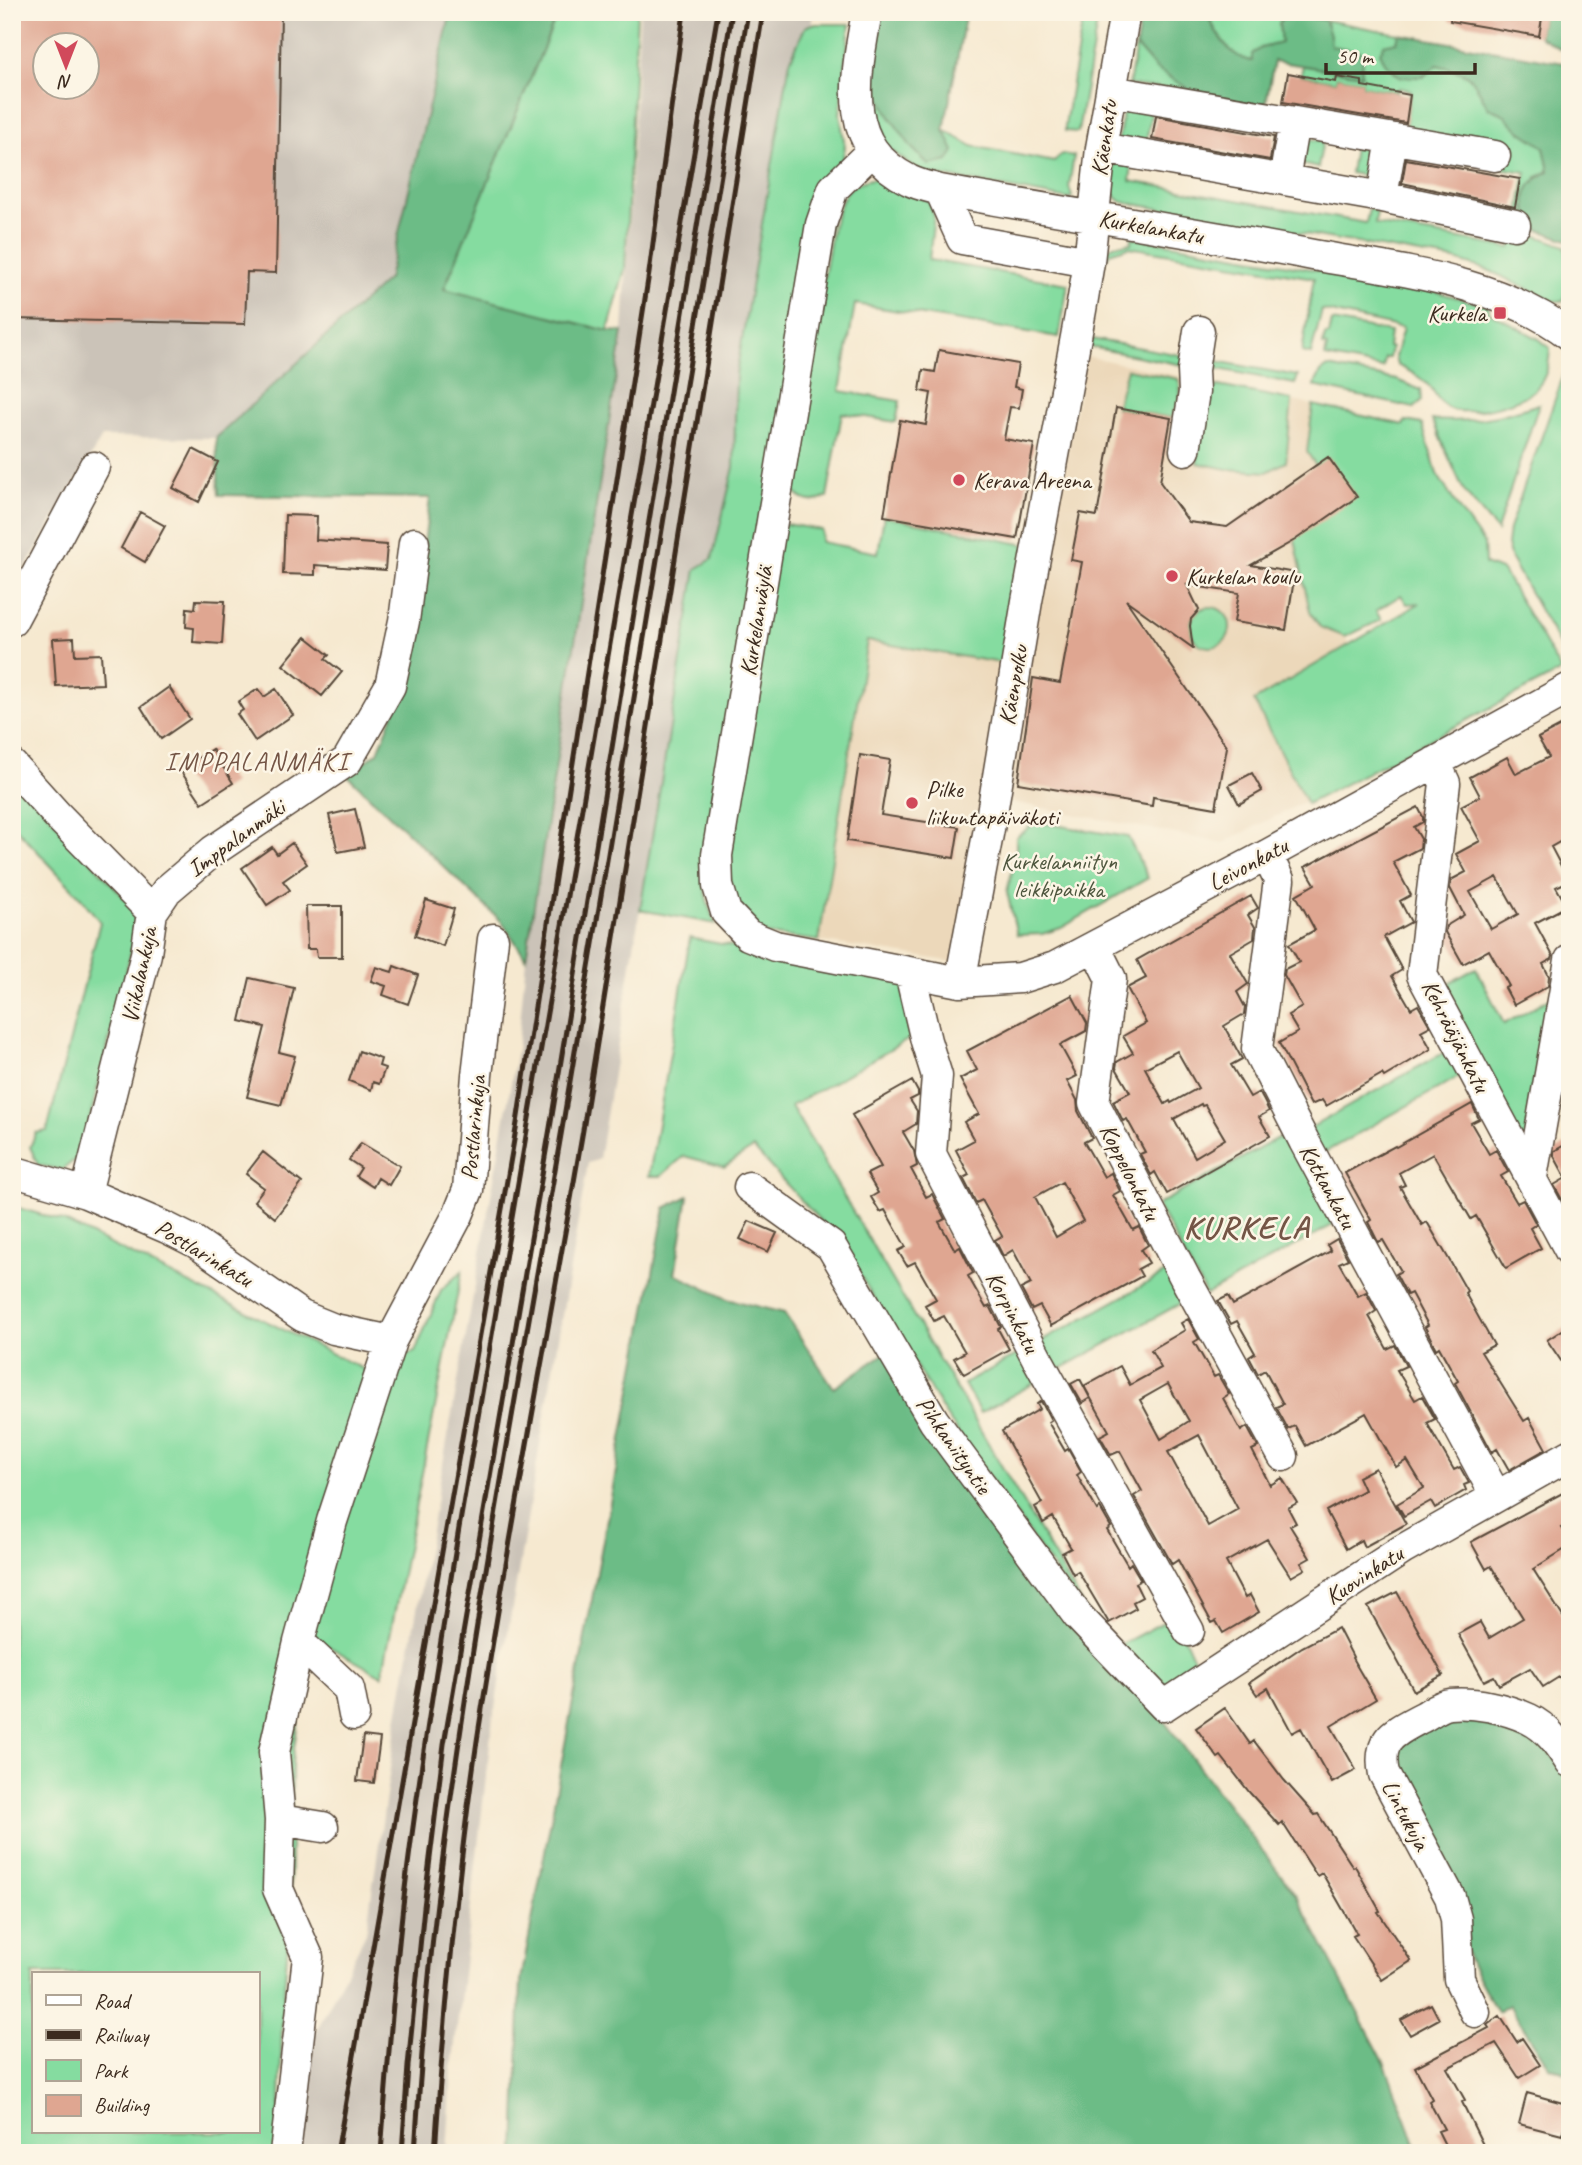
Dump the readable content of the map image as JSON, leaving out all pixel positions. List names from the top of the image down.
{
  "streets": {
    "street": [
      "Käenkatu",
      "Kurkelankatu",
      "Kurkelanväylä",
      "Käenpolku",
      "Imppalanmäki",
      "Leivonkatu",
      "Viikalankuja",
      "Kehrääjänkatu",
      "Postlarinkuja",
      "Koppelonkatu",
      "Kotkankatu",
      "Postlarinkatu",
      "Korpinkatu",
      "Pihkaniityntie",
      "Kuovinkatu",
      "Lintukuja"
    ]
  },
  "crossings": [
    ["Käenkatu", "Kurkelankatu"],
    ["Käenkatu", "Käenpolku"],
    ["Kurkelankatu", "Kurkelanväylä"],
    ["Kurkelanväylä", "Leivonkatu"],
    ["Kurkelanväylä", "Korpinkatu"],
    ["Käenpolku", "Leivonkatu"],
    ["Imppalanmäki", "Viikalankuja"],
    ["Leivonkatu", "Kehrääjänkatu"],
    ["Leivonkatu", "Koppelonkatu"],
    ["Leivonkatu", "Kotkankatu"],
    ["Leivonkatu", "Korpinkatu"],
    ["Viikalankuja", "Postlarinkatu"],
    ["Postlarinkuja", "Postlarinkatu"],
    ["Kotkankatu", "Kuovinkatu"],
    ["Pihkaniityntie", "Kuovinkatu"]
  ],
  "districts": ["IMPPALANMÄKI", "KURKELA"],
  "parks": ["Kurkelanniityn leikkipaikka"],
  "places": {
    "transit": ["Kurkela"],
    "other": ["Kerava Areena", "Kurkelan koulu", "Pilke liikuntapäiväkoti"]
  },
  "legend": [
    "Road",
    "Railway",
    "Park",
    "Building"
  ],
  "scale_bar": "50 m",
  "north": "bottom"
}
